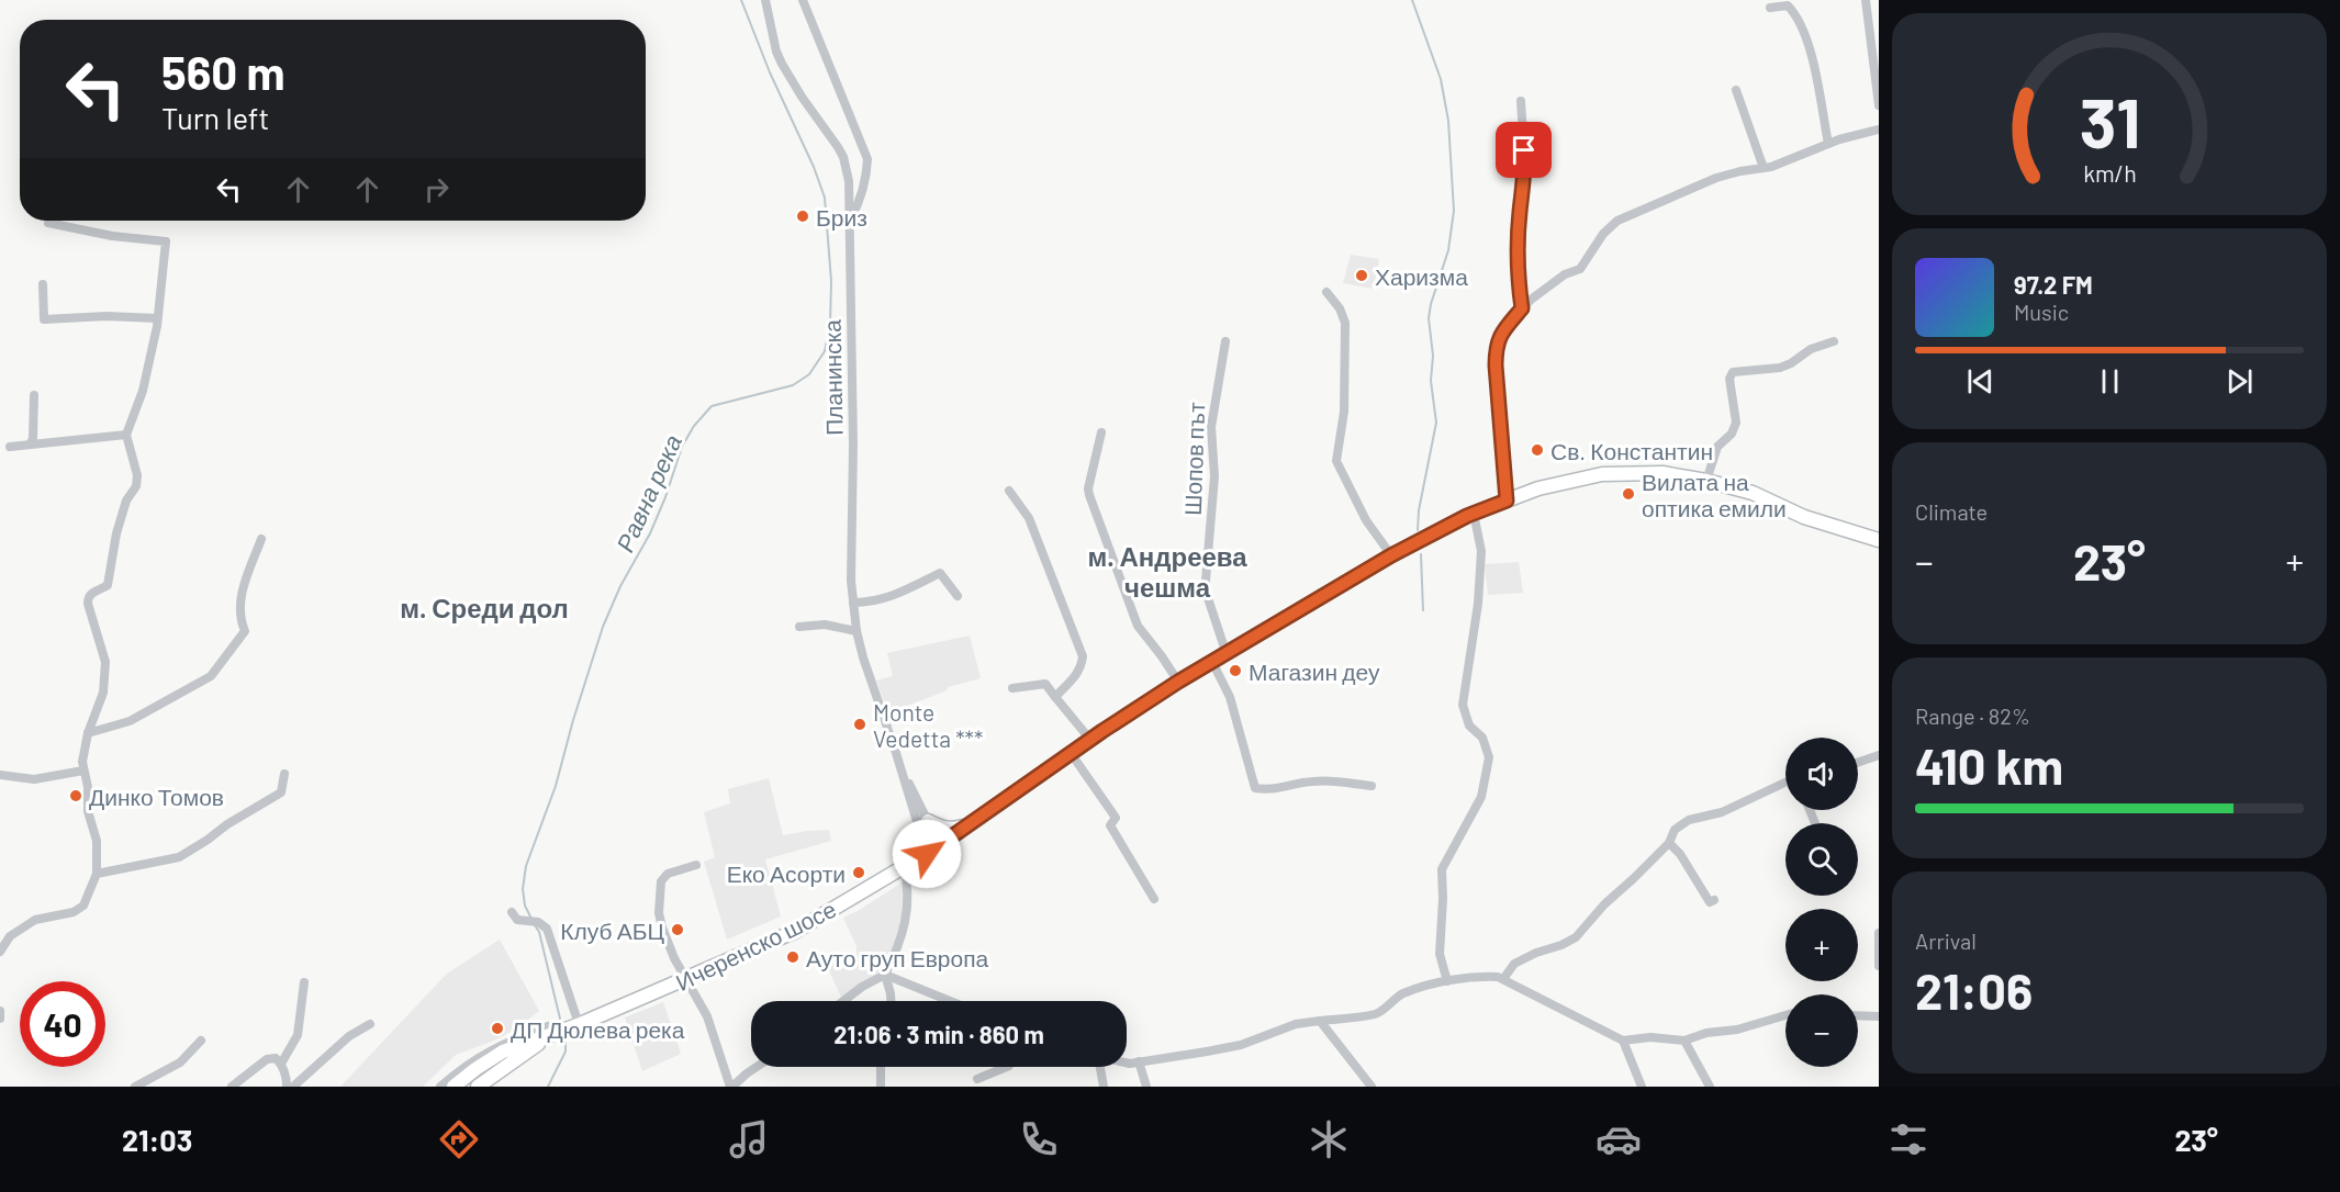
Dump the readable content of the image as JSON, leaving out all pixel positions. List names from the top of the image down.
{
  "streets": {
    "street": ["Планинска", "Шопов път", "Ичеренско шосе"]
  },
  "crossings": [
    ["Шопов път", "Ичеренско шосе"]
  ],
  "districts": ["м. Андреева чешма", "м. Среди дол"],
  "water": ["Равна река"],
  "places": [
    "Бриз",
    "Харизма",
    "Св. Константин",
    "Вилата на оптика емили",
    "Магазин деу",
    "Monte Vedetta ***",
    "Динко Томов",
    "Еко Асорти",
    "Клуб АБЦ",
    "Ауто груп Европа",
    "ДП Дюлева река"
  ],
  "page": {
    "turn": ["560 m", "Turn left"],
    "song": ["97.2 FM", "Music"],
    "tile": [
      "Climate",
      ["Range · 82%", "410 km"],
      ["Arrival", "21:06"]
    ],
    "heat": ["−", "23°", "+"],
    "map_buttons": ["+", "−"],
    "limit": "40",
    "trip": "21:06 · 3 min · 860 m",
    "tabs": ["21:03", "23°"],
    "gauge": ["31", "km/h"]
  }
}
